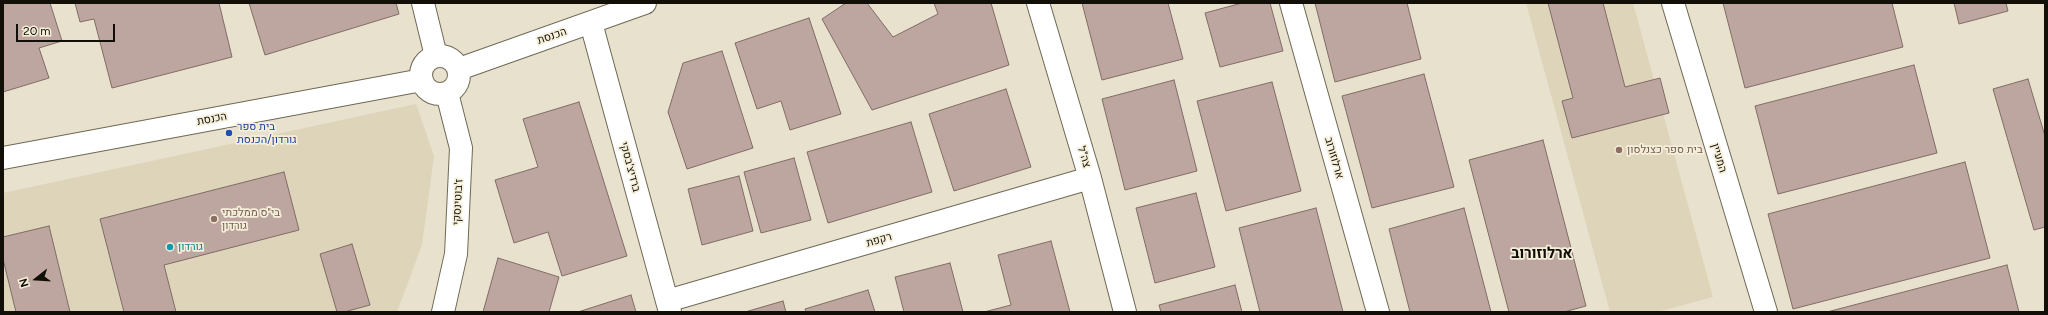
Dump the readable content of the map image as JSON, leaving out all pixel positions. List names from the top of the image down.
{
  "streets": {
    "street": [
      "הכנסת",
      "צה\"ל",
      "ארלוזורוב",
      "המעיין",
      "ברדיצ'בסקי",
      "ז'בוטינסקי",
      "רקפת"
    ]
  },
  "crossings": [
    ["הכנסת", "ברדיצ'בסקי"],
    ["הכנסת", "ז'בוטינסקי"],
    ["צה\"ל", "רקפת"],
    ["ברדיצ'בסקי", "רקפת"]
  ],
  "districts": ["ארלוזורוב"],
  "places": [
    "בית ספר גורדון/הכנסת",
    "בית ספר כצנלסון",
    "בי\"ס ממלכתי גורדון",
    "גורדון"
  ],
  "scale_bar": "20 m",
  "north": "left"
}
